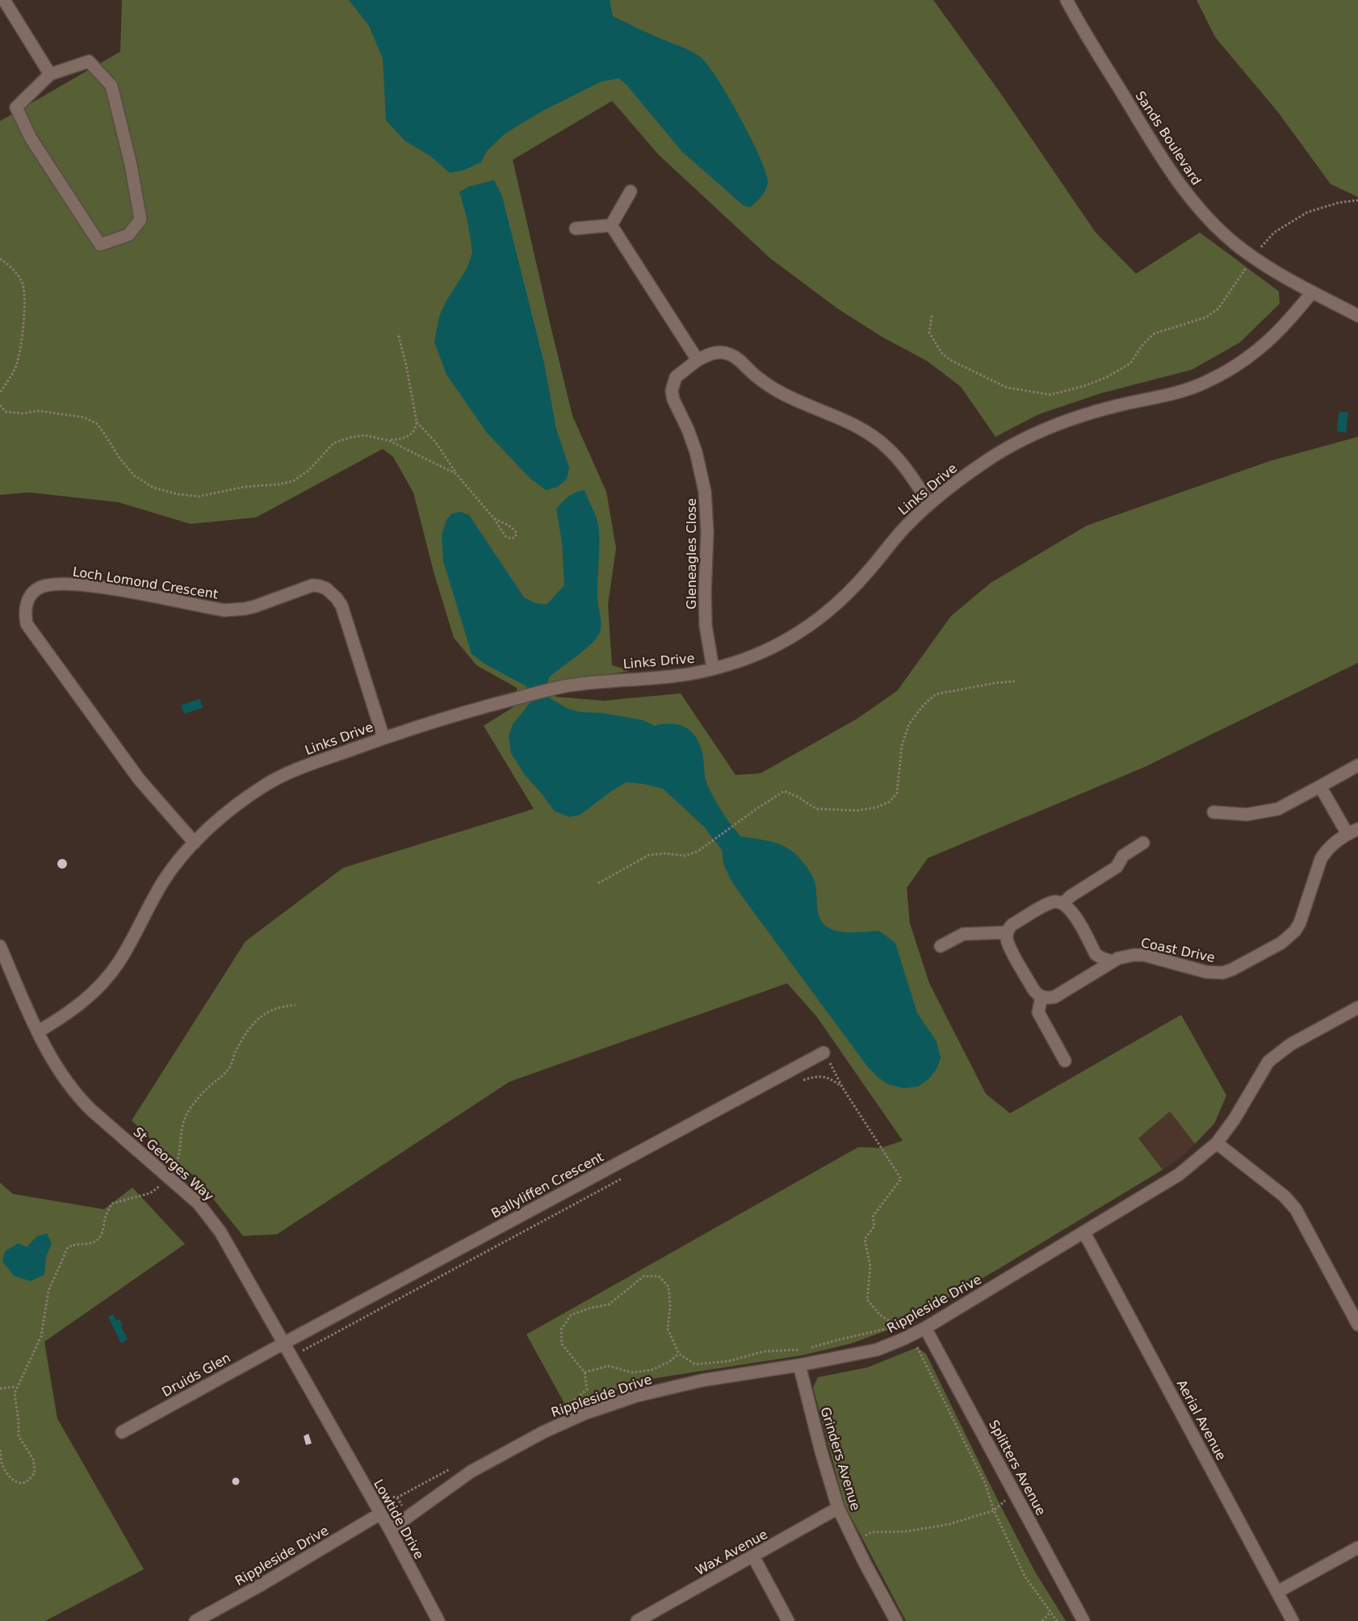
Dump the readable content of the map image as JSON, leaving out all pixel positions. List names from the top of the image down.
{
  "streets": {
    "street": [
      "Sands Boulevard",
      "Links Drive",
      "Gleneagles Close",
      "Loch Lomond Crescent",
      "Coast Drive",
      "St Georges Way",
      "Ballyliffen Crescent",
      "Rippleside Drive",
      "Druids Glen",
      "Aerial Avenue",
      "Grinders Avenue",
      "Splitters Avenue",
      "Lowtide Drive",
      "Wax Avenue"
    ]
  },
  "crossings": [
    ["Sands Boulevard", "Links Drive"],
    ["Links Drive", "Gleneagles Close"],
    ["Links Drive", "Loch Lomond Crescent"],
    ["Links Drive", "St Georges Way"],
    ["St Georges Way", "Ballyliffen Crescent"],
    ["St Georges Way", "Druids Glen"],
    ["St Georges Way", "Lowtide Drive"],
    ["Ballyliffen Crescent", "Druids Glen"],
    ["Rippleside Drive", "Aerial Avenue"],
    ["Rippleside Drive", "Grinders Avenue"],
    ["Rippleside Drive", "Splitters Avenue"],
    ["Rippleside Drive", "Lowtide Drive"],
    ["Grinders Avenue", "Wax Avenue"]
  ]
}
